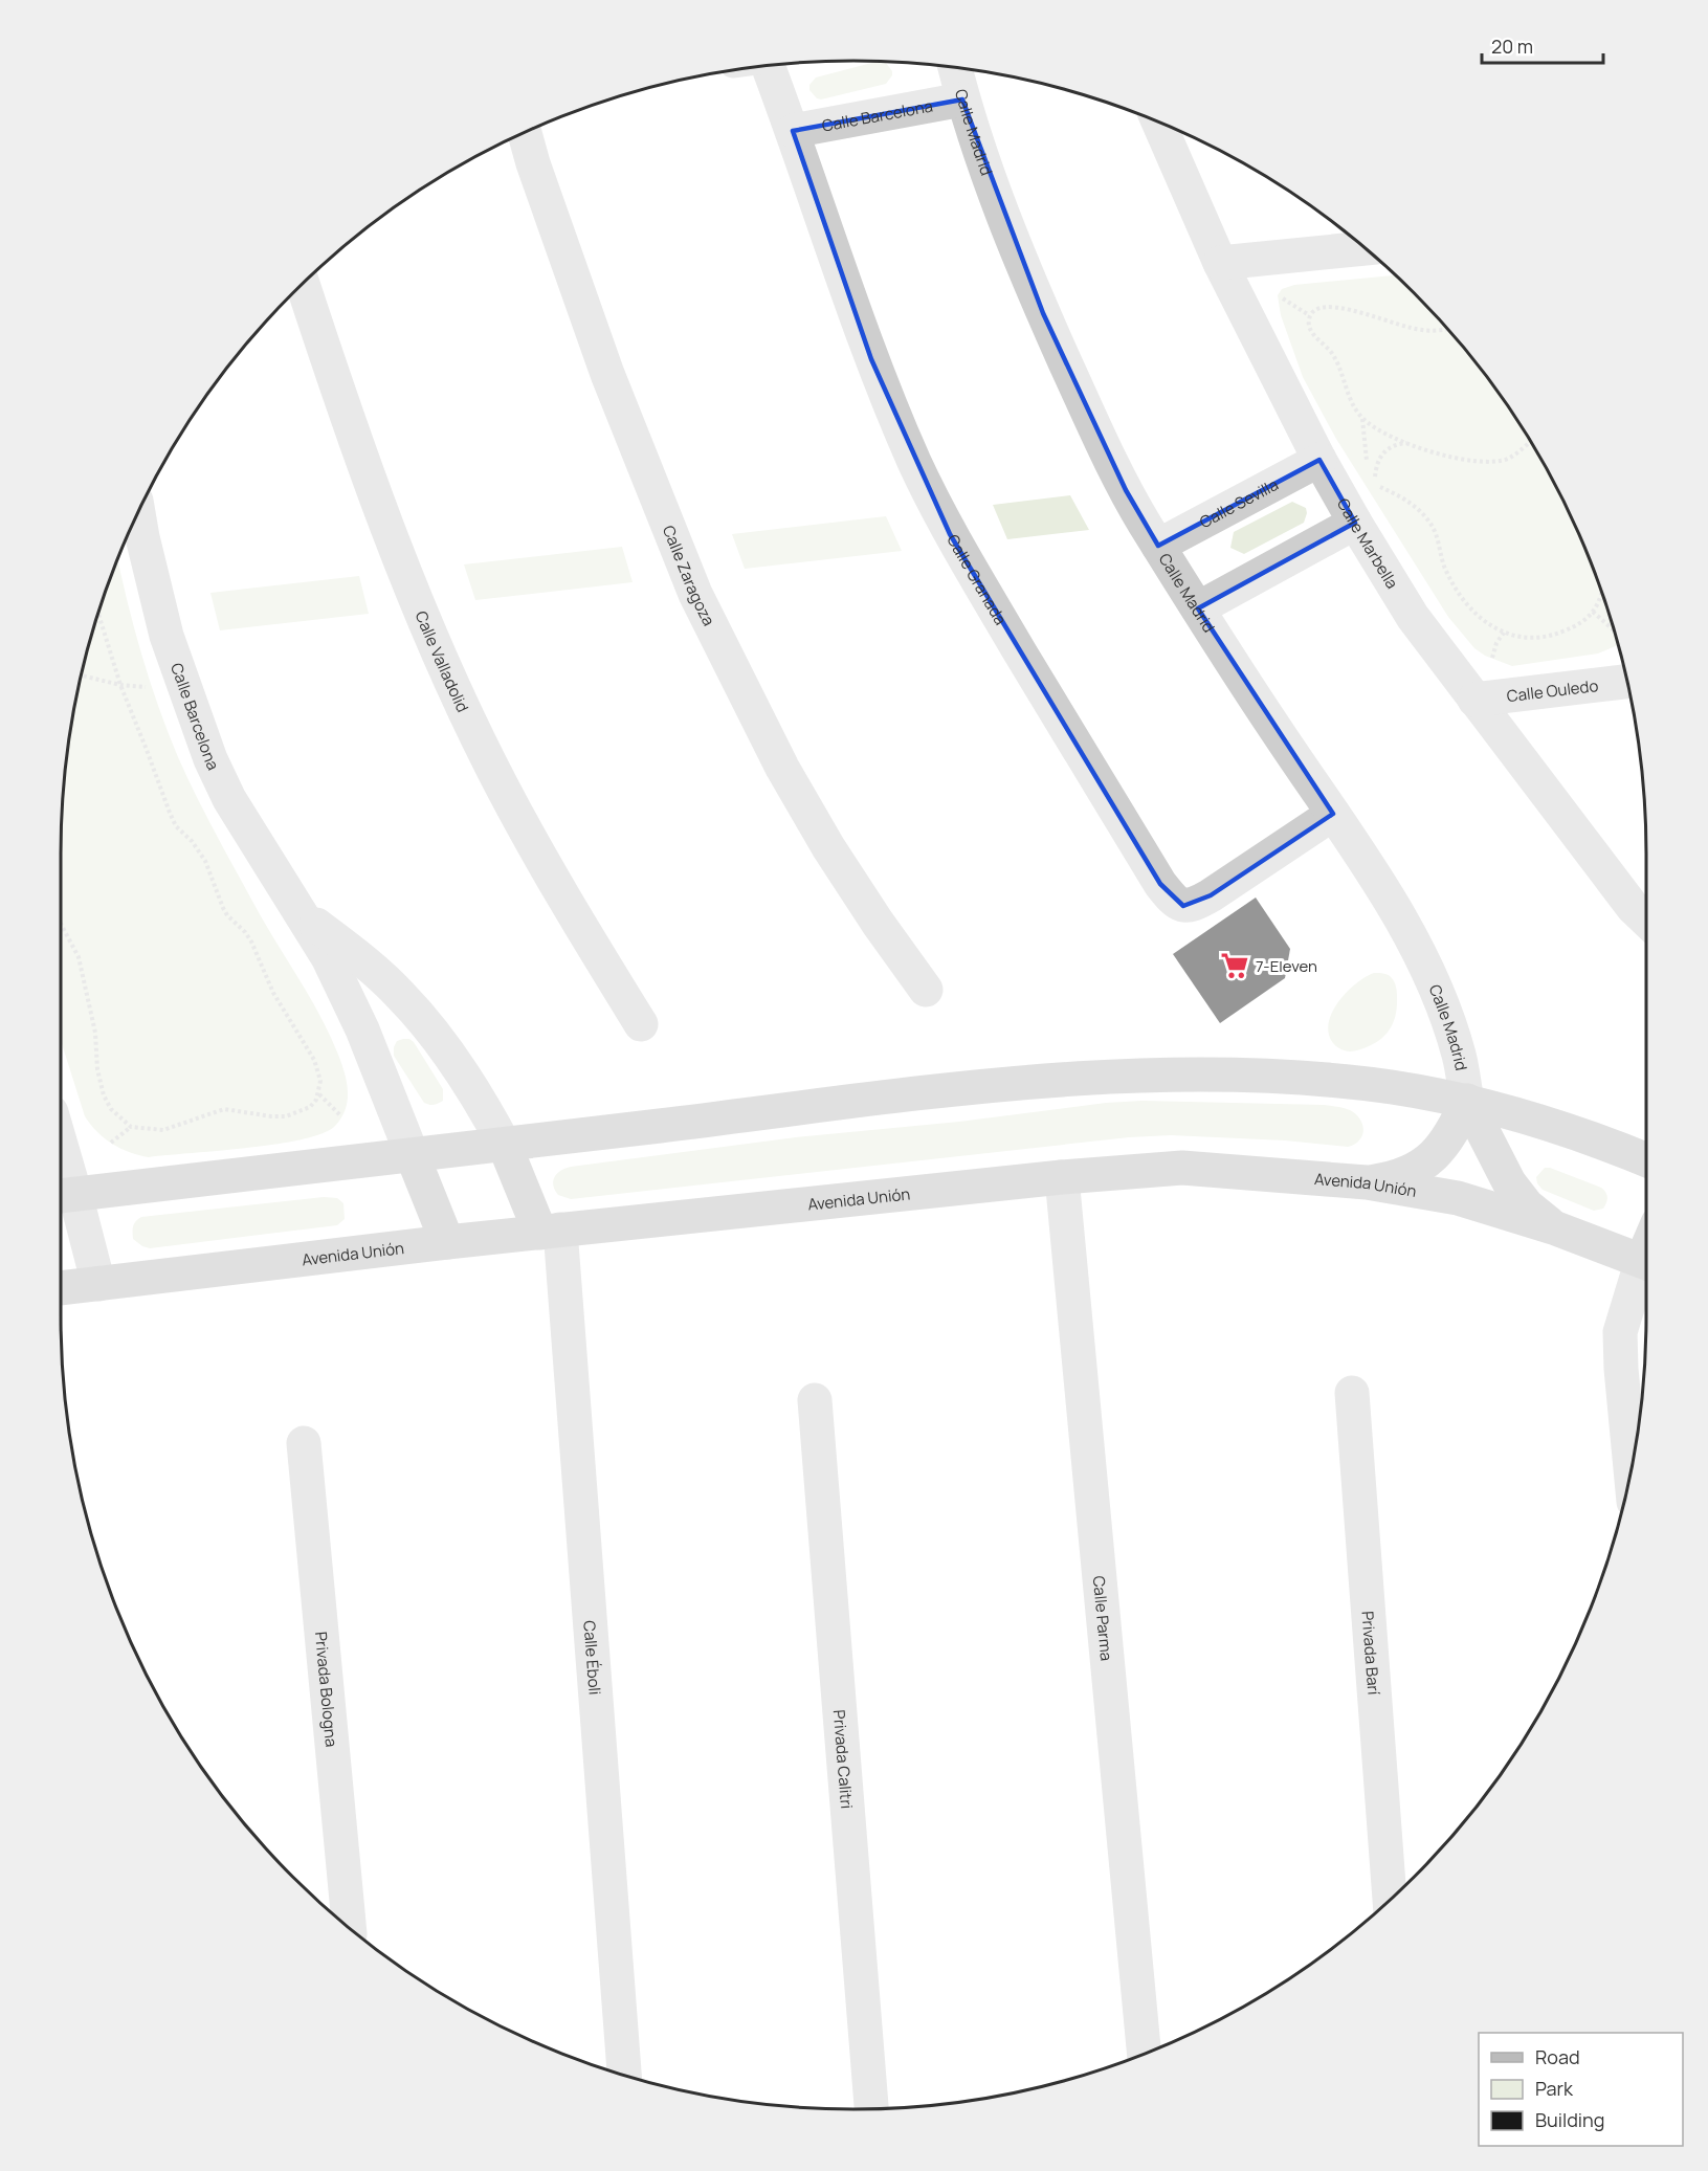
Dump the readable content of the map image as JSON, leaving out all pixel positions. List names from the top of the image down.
{
  "streets": {
    "street": [
      "Calle Barcelona",
      "Calle Madrid",
      "Calle Sevilla",
      "Calle Marbella",
      "Calle Zaragoza",
      "Calle Granada",
      "Calle Valladolid",
      "Calle Ouledo",
      "Avenida Unión",
      "Calle Parma",
      "Privada Barí",
      "Calle Éboli",
      "Privada Bologna",
      "Privada Calitri"
    ]
  },
  "crossings": [
    ["Calle Barcelona", "Calle Madrid"],
    ["Calle Barcelona", "Calle Granada"],
    ["Calle Madrid", "Calle Sevilla"],
    ["Calle Madrid", "Calle Granada"],
    ["Calle Sevilla", "Calle Marbella"],
    ["Calle Marbella", "Calle Ouledo"],
    ["Avenida Unión", "Calle Parma"],
    ["Avenida Unión", "Calle Éboli"]
  ],
  "places": {
    "supermarket": ["7-Eleven"]
  },
  "legend": ["Road", "Park", "Building"],
  "scale_bar": "20 m"
}
